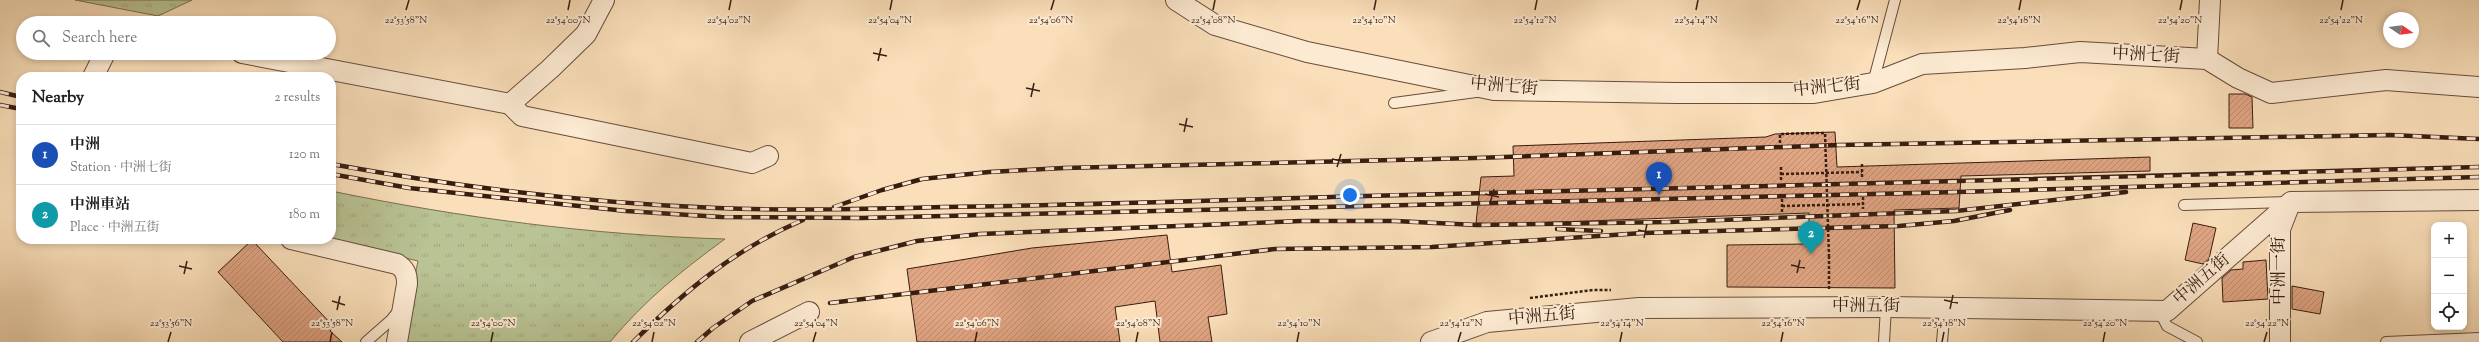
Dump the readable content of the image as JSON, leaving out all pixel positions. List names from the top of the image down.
{
  "streets": {
    "street": ["中洲七街", "中洲一街", "中洲五街"]
  },
  "crossings": [
    ["中洲一街", "中洲五街"]
  ],
  "north": "right",
  "page": {
    "search": "Search here",
    "heading": ["Nearby", "2 results"],
    "list": [
      {
        "mark": "1",
        "name": "中洲",
        "note": "Station · 中洲七街",
        "value": "120 m"
      },
      {
        "mark": "2",
        "name": "中洲車站",
        "note": "Place · 中洲五街",
        "value": "180 m"
      }
    ],
    "pins": ["1", "2"],
    "map_buttons": ["+", "−"]
  },
  "coordinates": [
    "22°53'58\"N",
    "22°54'00\"N",
    "22°54'02\"N",
    "22°54'04\"N",
    "22°54'06\"N",
    "22°54'08\"N",
    "22°54'10\"N",
    "22°54'12\"N",
    "22°54'14\"N",
    "22°54'16\"N",
    "22°54'18\"N",
    "22°54'20\"N",
    "22°54'22\"N",
    "22°53'56\"N"
  ]
}
